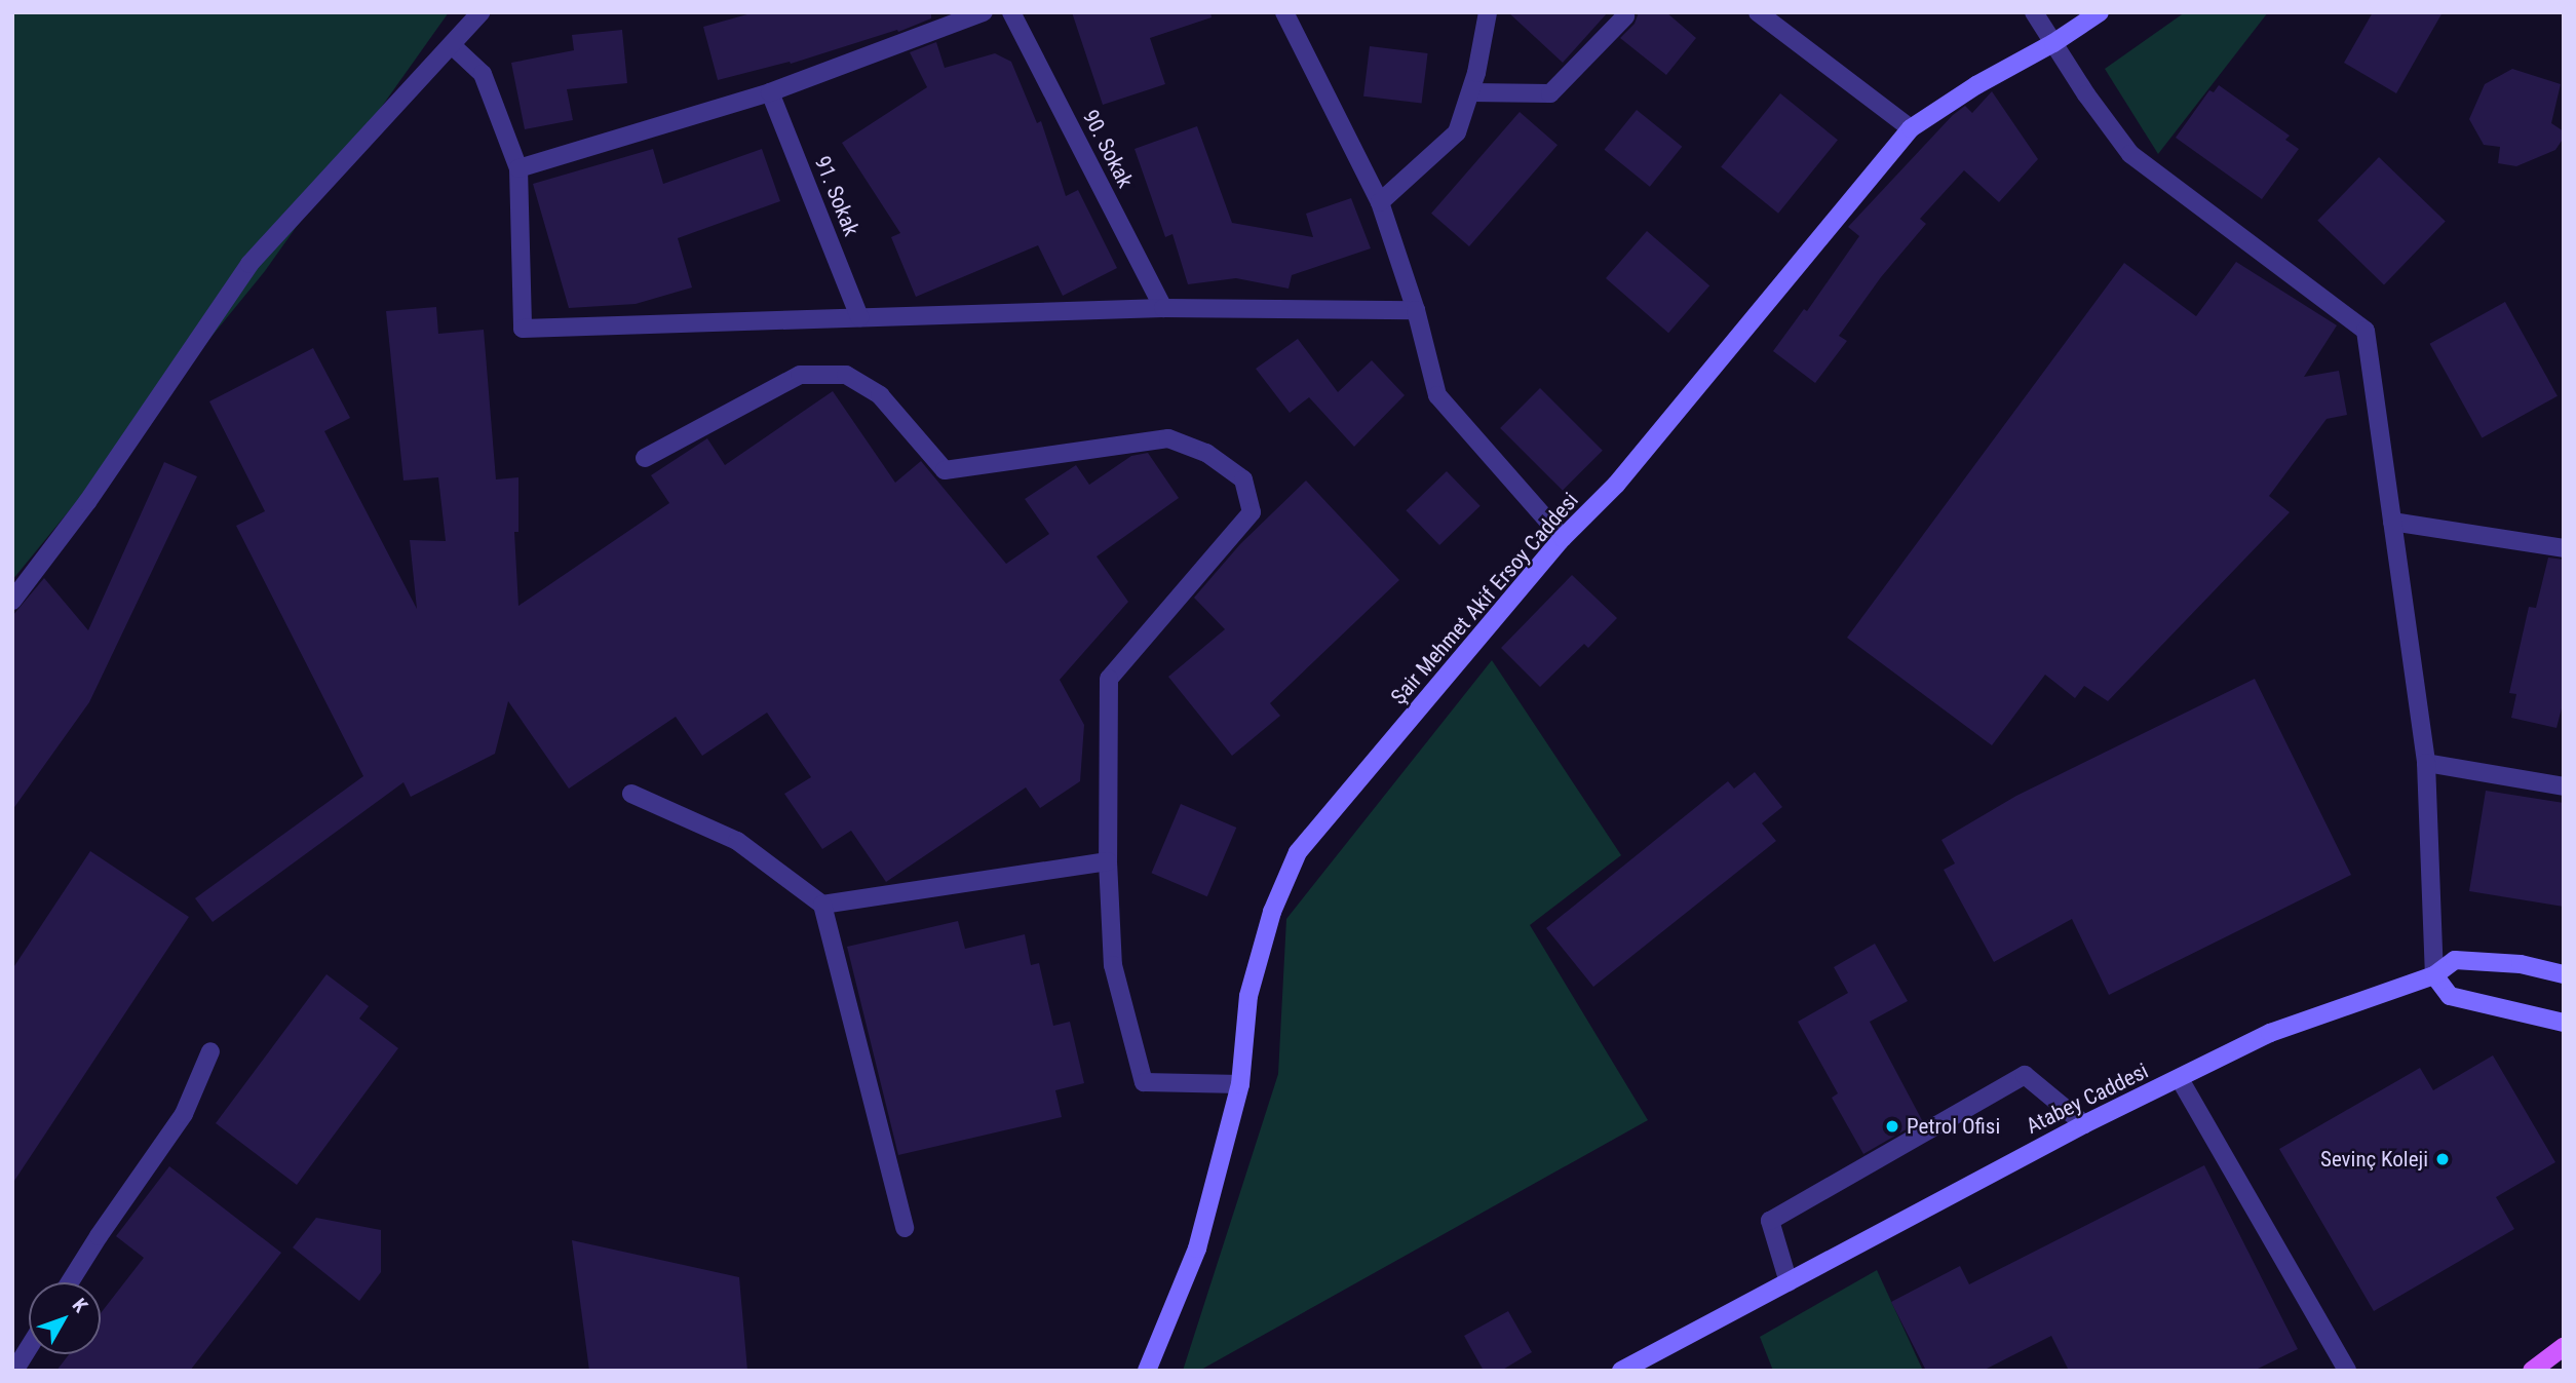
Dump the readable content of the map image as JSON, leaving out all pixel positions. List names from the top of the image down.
{
  "streets": {
    "street": [
      "90. Sokak",
      "91. Sokak",
      "Şair Mehmet Akif Ersoy Caddesi",
      "Atabey Caddesi"
    ]
  },
  "places": ["Petrol Ofisi", "Sevinç Koleji"],
  "north": "top right"
}
